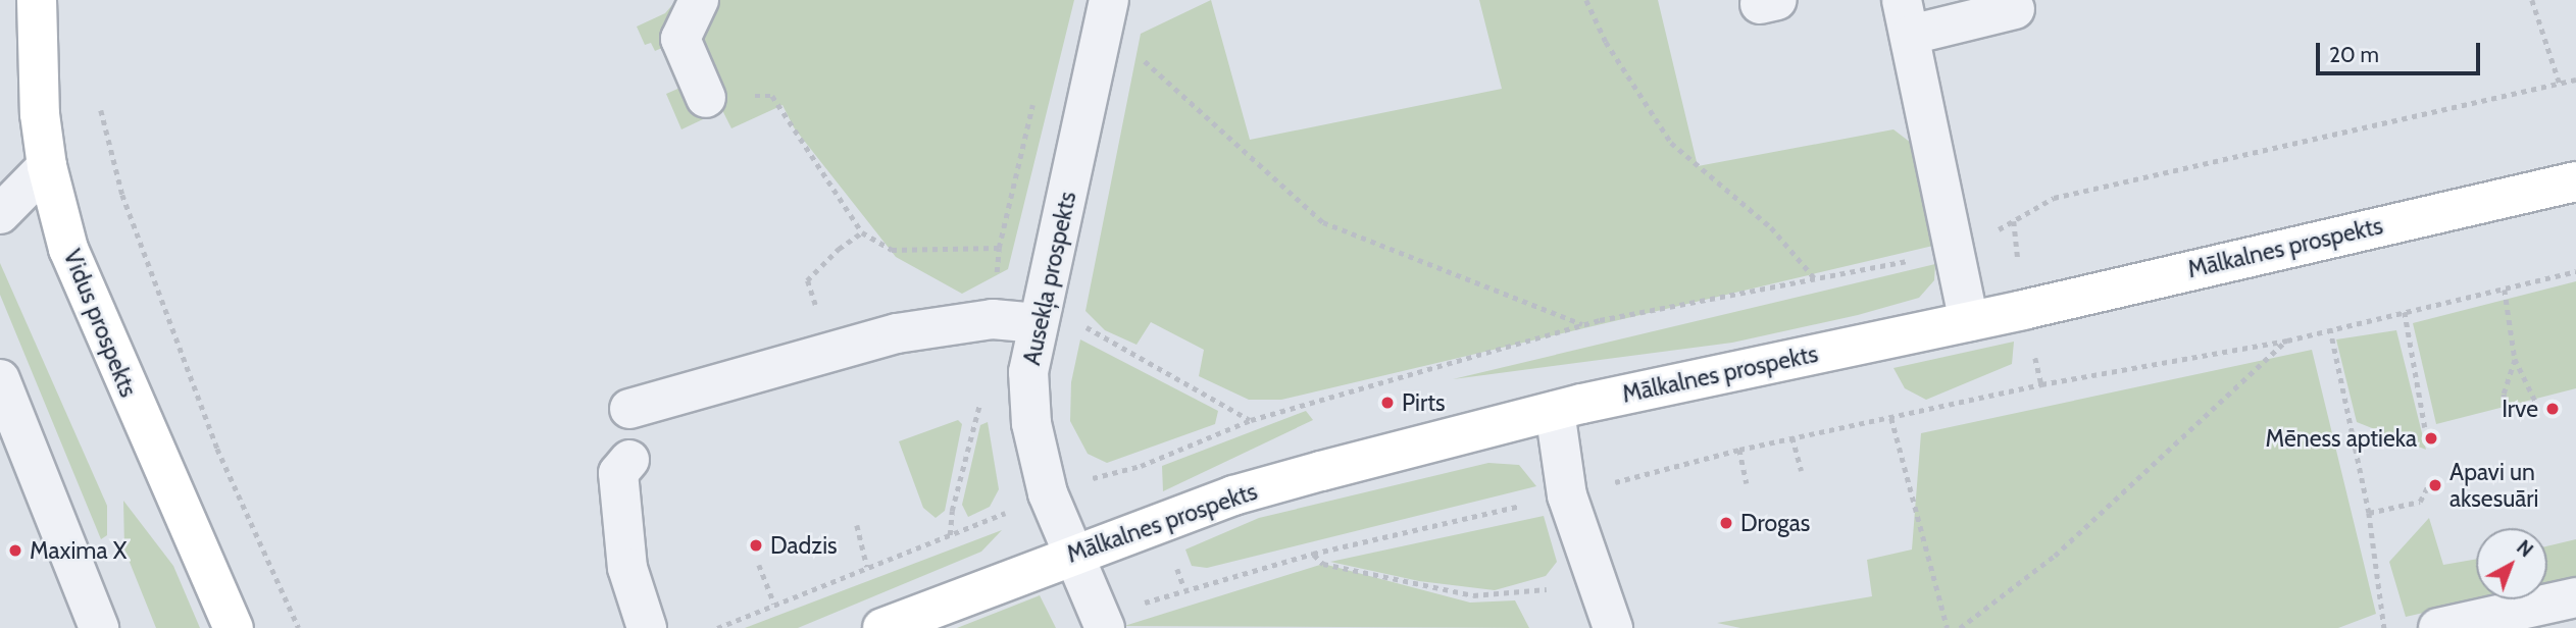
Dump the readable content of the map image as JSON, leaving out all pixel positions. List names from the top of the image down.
{
  "streets": {
    "main road": ["Mālkalnes prospekts", "Vidus prospekts"],
    "street": ["Ausekļa prospekts"]
  },
  "crossings": [
    ["Mālkalnes prospekts", "Ausekļa prospekts"]
  ],
  "places": [
    "Pirts",
    "Irve",
    "Mēness aptieka",
    "Apavi un aksesuāri",
    "Drogas",
    "Dadzis",
    "Maxima X"
  ],
  "scale_bar": "20 m",
  "north": "top right"
}
